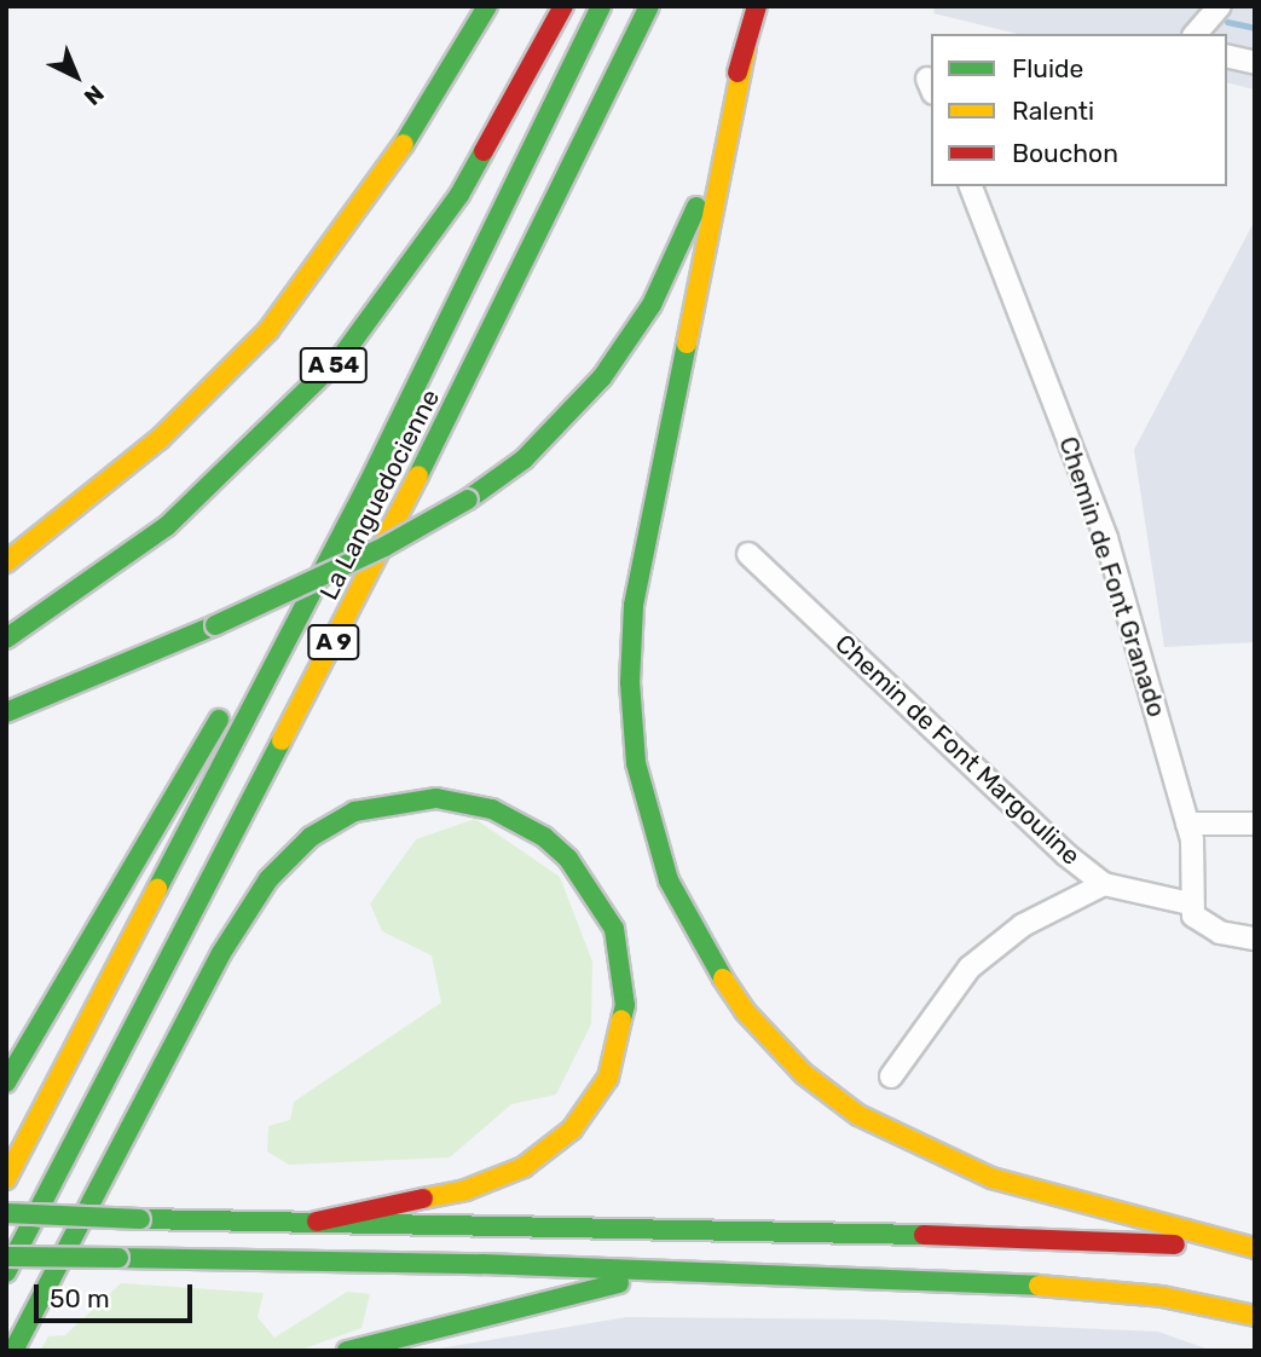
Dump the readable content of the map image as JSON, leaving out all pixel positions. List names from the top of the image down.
{
  "streets": {
    "main road": ["A 54", "La Languedocienne", "A 9"],
    "street": ["Chemin de Font Granado", "Chemin de Font Margouline"]
  },
  "crossings": [
    ["Chemin de Font Granado", "Chemin de Font Margouline"]
  ],
  "legend": ["Fluide", "Ralenti", "Bouchon"],
  "scale_bar": "50 m",
  "north": "bottom right"
}
